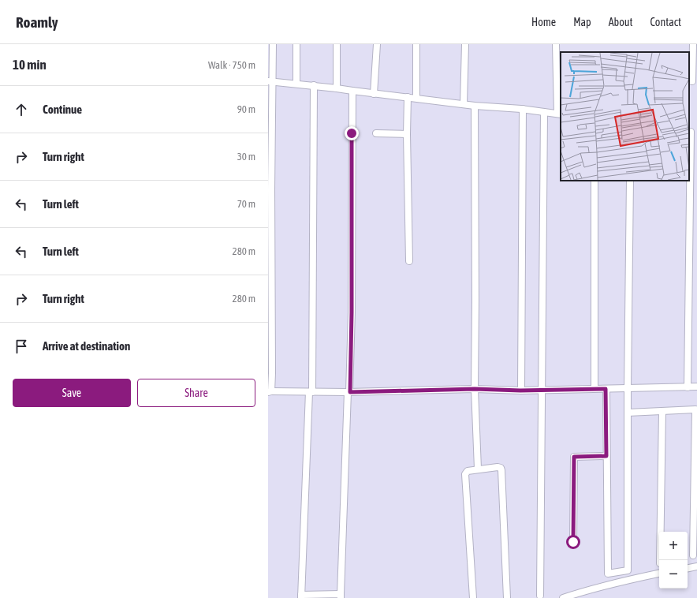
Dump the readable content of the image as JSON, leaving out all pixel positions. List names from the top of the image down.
{
  "page": {
    "header": "Roamly",
    "nav": [
      "Home",
      "Map",
      "About",
      "Contact"
    ],
    "heading": ["10 min", "Walk · 750 m"],
    "list": [
      ["Continue", "90 m"],
      ["Turn right", "30 m"],
      ["Turn left", "70 m"],
      ["Turn left", "280 m"],
      ["Turn right", "280 m"],
      "Arrive at destination"
    ],
    "buttons": ["Save", "Share"],
    "map_buttons": ["+", "−"]
  }
}
